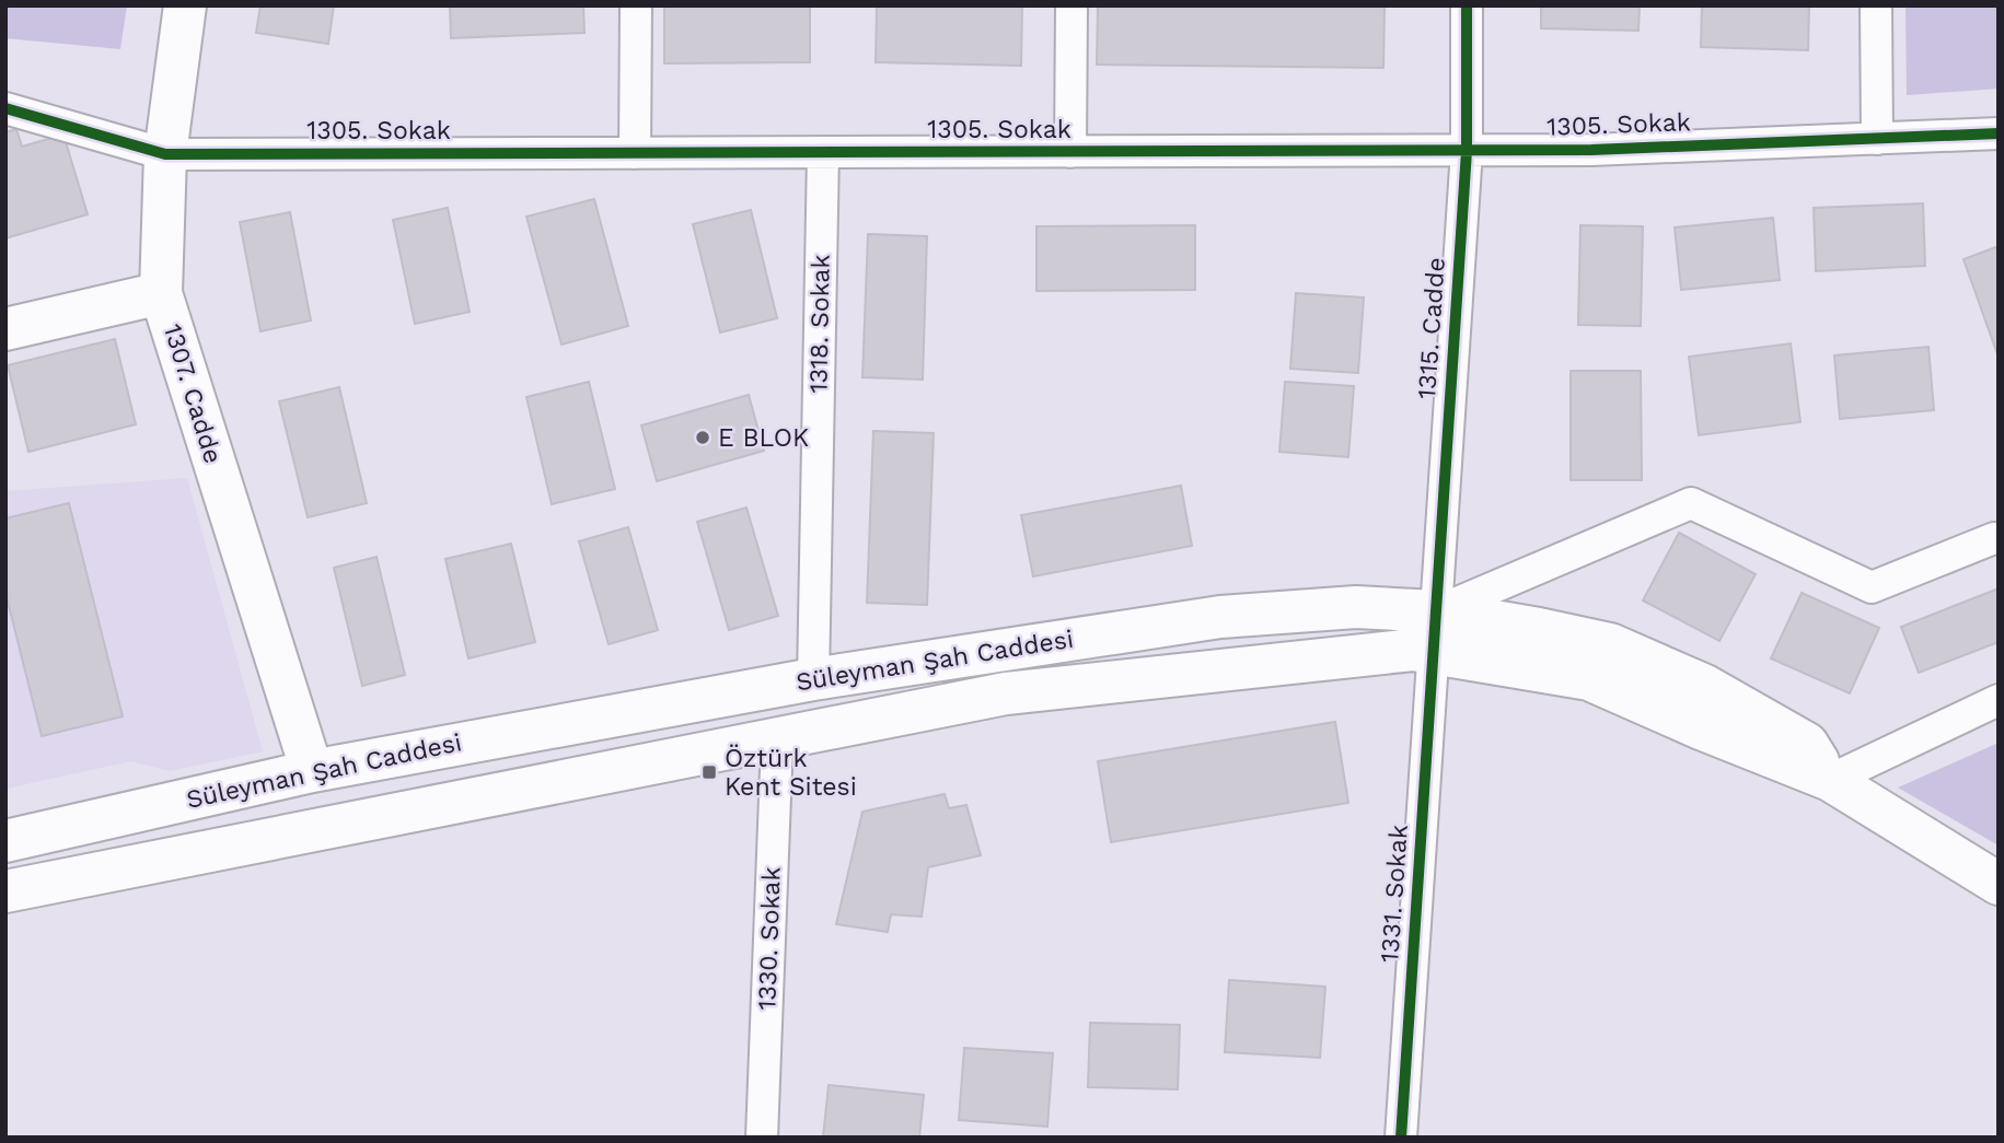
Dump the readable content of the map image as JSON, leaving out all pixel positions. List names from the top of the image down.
{
  "streets": {
    "main road": ["1307. Cadde", "Süleyman Şah Caddesi"],
    "street": [
      "1305. Sokak",
      "1318. Sokak",
      "1315. Cadde",
      "1331. Sokak",
      "1330. Sokak"
    ]
  },
  "crossings": [
    ["1305. Sokak", "1318. Sokak"],
    ["1305. Sokak", "1315. Cadde"],
    ["1305. Sokak", "1307. Cadde"],
    ["1318. Sokak", "Süleyman Şah Caddesi"],
    ["1315. Cadde", "Süleyman Şah Caddesi"],
    ["1315. Cadde", "1331. Sokak"],
    ["1307. Cadde", "Süleyman Şah Caddesi"],
    ["Süleyman Şah Caddesi", "1331. Sokak"],
    ["Süleyman Şah Caddesi", "1330. Sokak"]
  ],
  "places": {
    "other": ["E BLOK"],
    "transit": ["Öztürk Kent Sitesi"]
  }
}
